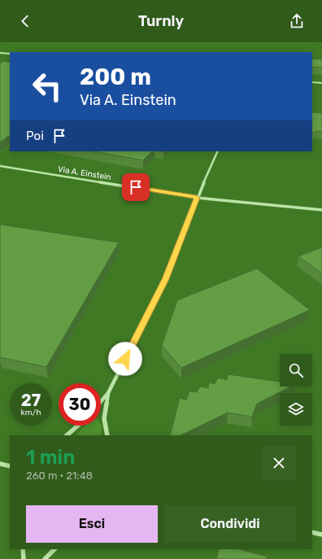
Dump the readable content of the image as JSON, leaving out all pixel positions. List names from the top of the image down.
{
  "streets": {
    "street": ["Via A. Einstein"]
  },
  "page": {
    "header": "Turnly",
    "turn": ["200 m", "Via A. Einstein"],
    "then": "Poi",
    "speed": "27 km/h",
    "limit": "30",
    "heading": ["1 min", "260 m · 21:48"],
    "buttons": ["Esci", "Condividi"]
  }
}
